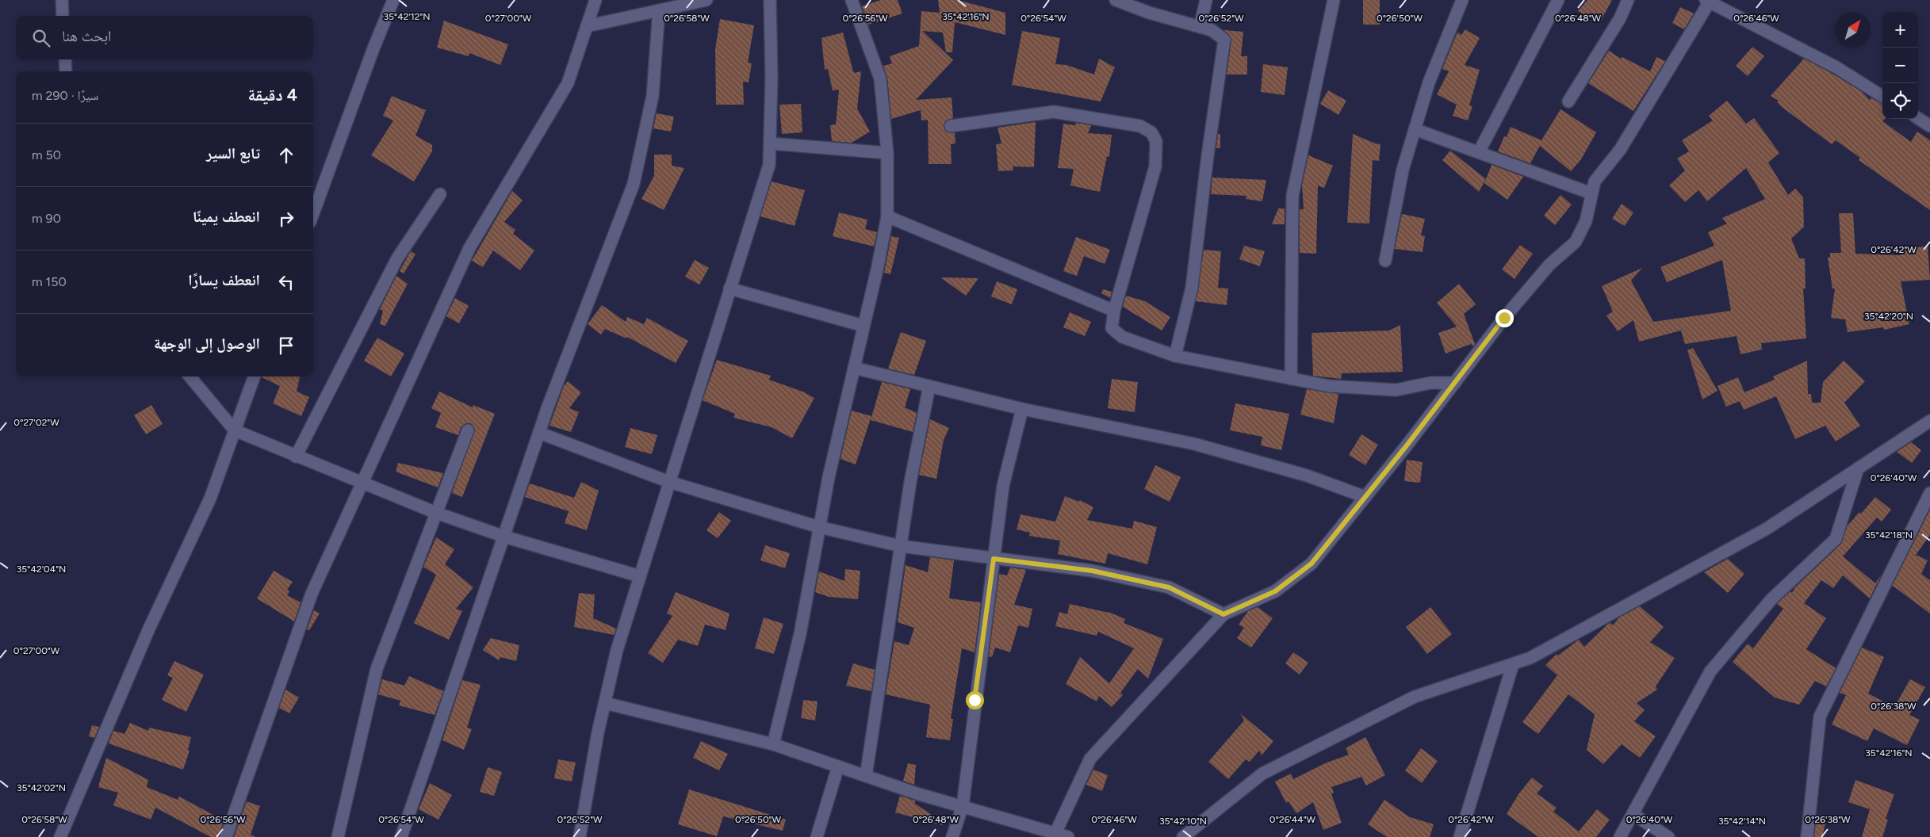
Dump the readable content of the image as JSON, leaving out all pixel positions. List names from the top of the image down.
{
  "north": "top right",
  "page": {
    "map_buttons": ["+", "−"],
    "search": "ابحث هنا",
    "heading": ["4 دقيقة", "سيرًا · 290 m"],
    "list": [
      ["تابع السير", "50 m"],
      ["انعطف يمينًا", "90 m"],
      ["انعطف يسارًا", "150 m"],
      "الوصول إلى الوجهة"
    ]
  },
  "coordinates": [
    "35°42'12\"N",
    "35°42'16\"N",
    "0°27'00\"W",
    "0°26'48\"W",
    "0°26'58\"W",
    "0°26'56\"W",
    "0°26'54\"W",
    "0°26'52\"W",
    "0°26'50\"W",
    "0°26'46\"W",
    "0°26'42\"W",
    "35°42'20\"N",
    "0°27'02\"W",
    "0°26'40\"W",
    "35°42'18\"N",
    "35°42'04\"N",
    "0°26'38\"W",
    "35°42'02\"N",
    "0°26'44\"W",
    "35°42'10\"N",
    "35°42'14\"N"
  ]
}
